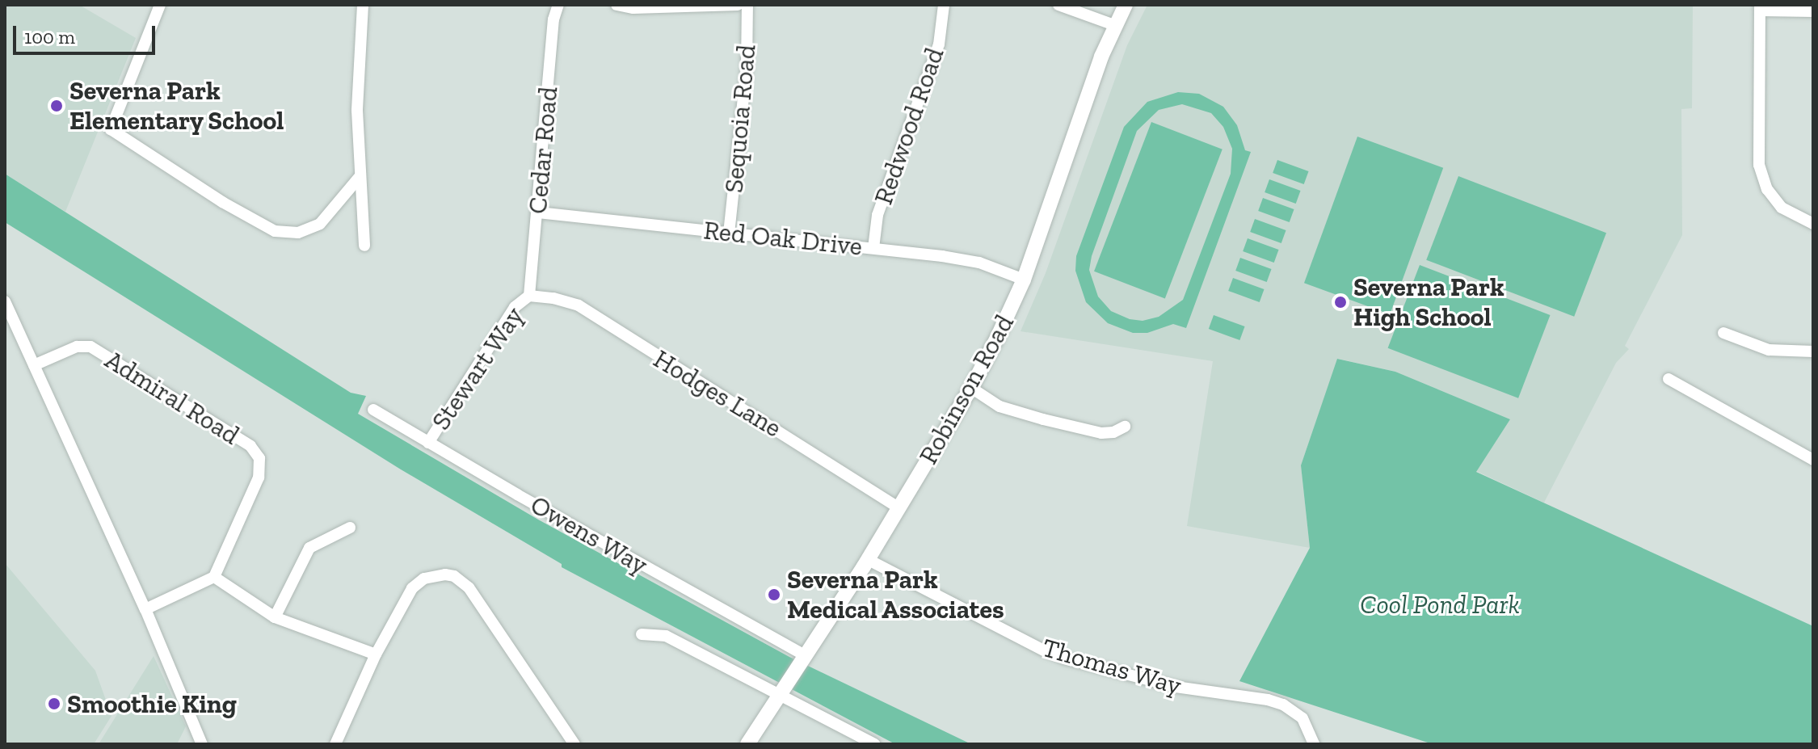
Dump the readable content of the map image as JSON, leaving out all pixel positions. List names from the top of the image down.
{
  "streets": {
    "main road": ["Robinson Road"],
    "street": [
      "Sequoia Road",
      "Redwood Road",
      "Cedar Road",
      "Red Oak Drive",
      "Stewart Way",
      "Hodges Lane",
      "Admiral Road",
      "Owens Way",
      "Thomas Way"
    ]
  },
  "crossings": [
    ["Sequoia Road", "Red Oak Drive"],
    ["Redwood Road", "Red Oak Drive"],
    ["Cedar Road", "Red Oak Drive"],
    ["Cedar Road", "Stewart Way"],
    ["Cedar Road", "Hodges Lane"],
    ["Red Oak Drive", "Robinson Road"],
    ["Stewart Way", "Hodges Lane"],
    ["Stewart Way", "Owens Way"],
    ["Robinson Road", "Hodges Lane"],
    ["Robinson Road", "Owens Way"],
    ["Robinson Road", "Thomas Way"]
  ],
  "parks": ["Cool Pond Park"],
  "places": [
    "Severna Park Elementary School",
    "Severna Park High School",
    "Severna Park Medical Associates",
    "Smoothie King"
  ],
  "scale_bar": "100 m"
}
